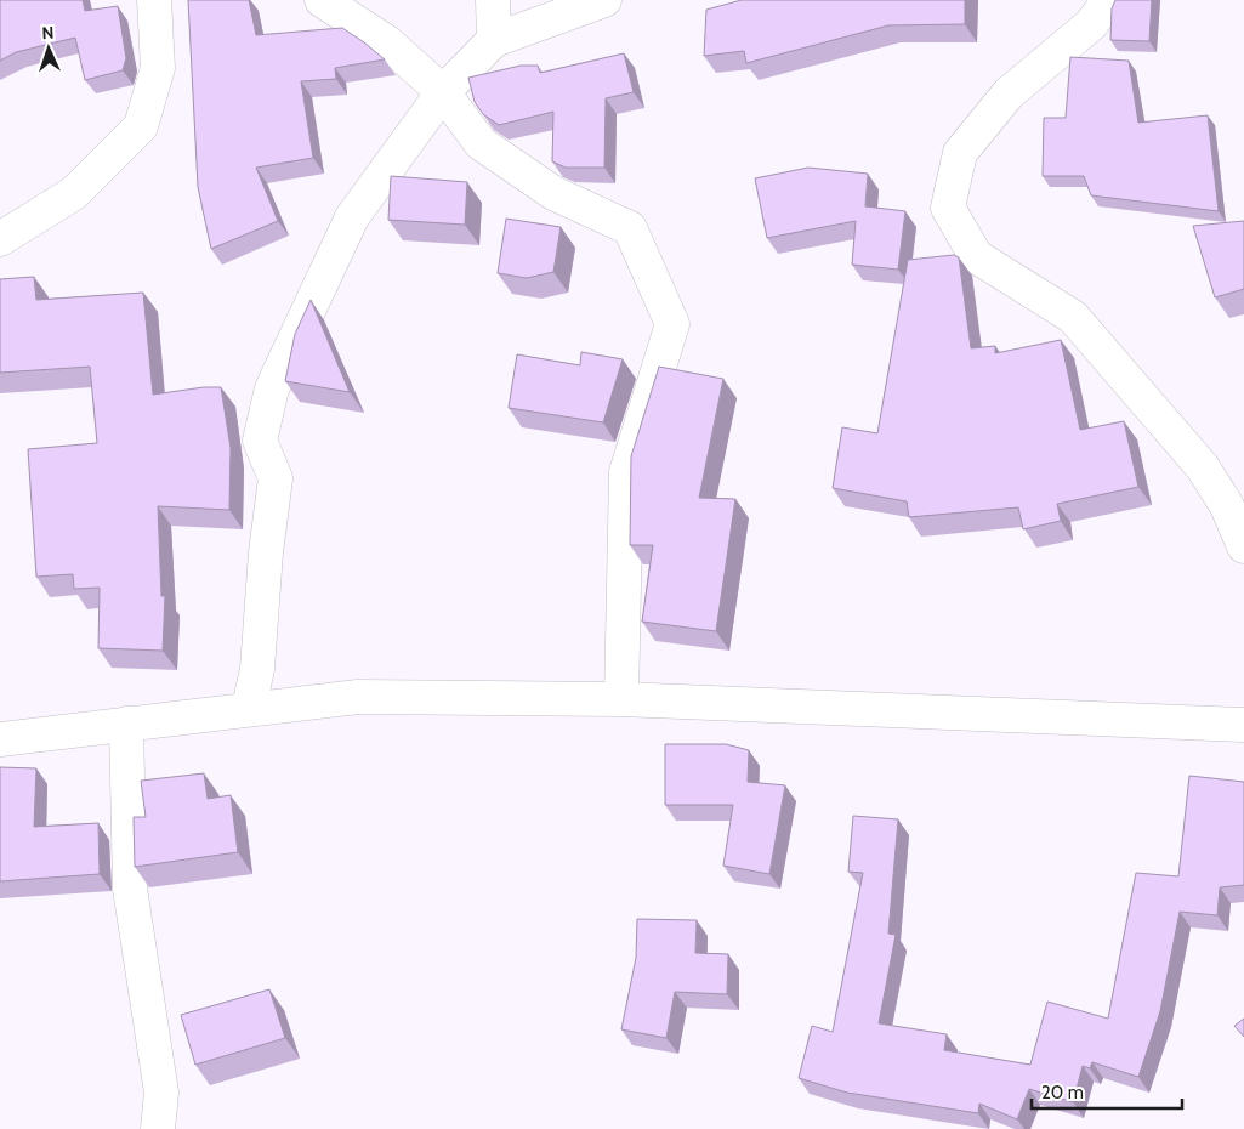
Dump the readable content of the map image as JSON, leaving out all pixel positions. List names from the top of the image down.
{
  "scale_bar": "20 m",
  "north": "top"
}
